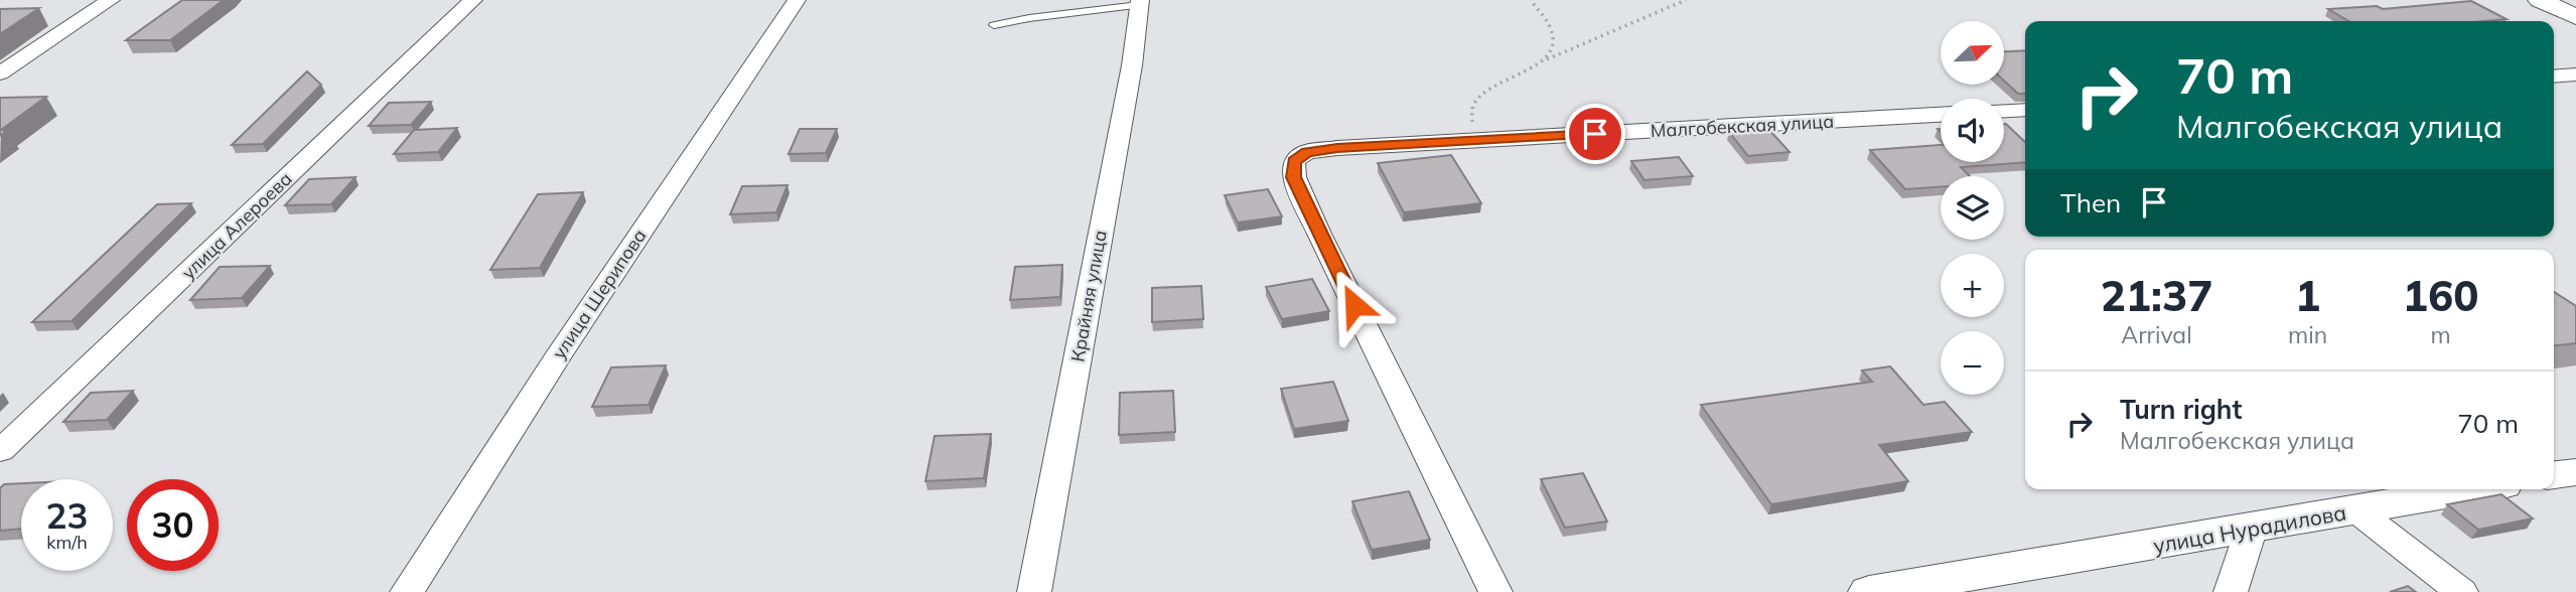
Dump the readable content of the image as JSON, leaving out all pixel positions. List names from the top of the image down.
{
  "streets": {
    "street": [
      "Малгобекская улица",
      "улица Алероева",
      "улица Шерипова",
      "Крайняя улица",
      "улица Нурадилова"
    ]
  },
  "north": "top right",
  "page": {
    "map_buttons": ["+", "−"],
    "turn": ["70 m", "Малгобекская улица"],
    "then": "Then",
    "eta": [
      "21:37",
      "Arrival",
      "1",
      "min",
      "160",
      "m"
    ],
    "list": [
      {
        "name": "Turn right",
        "note": "Малгобекская улица",
        "value": "70 m"
      }
    ],
    "speed": "23 km/h",
    "limit": "30"
  }
}
